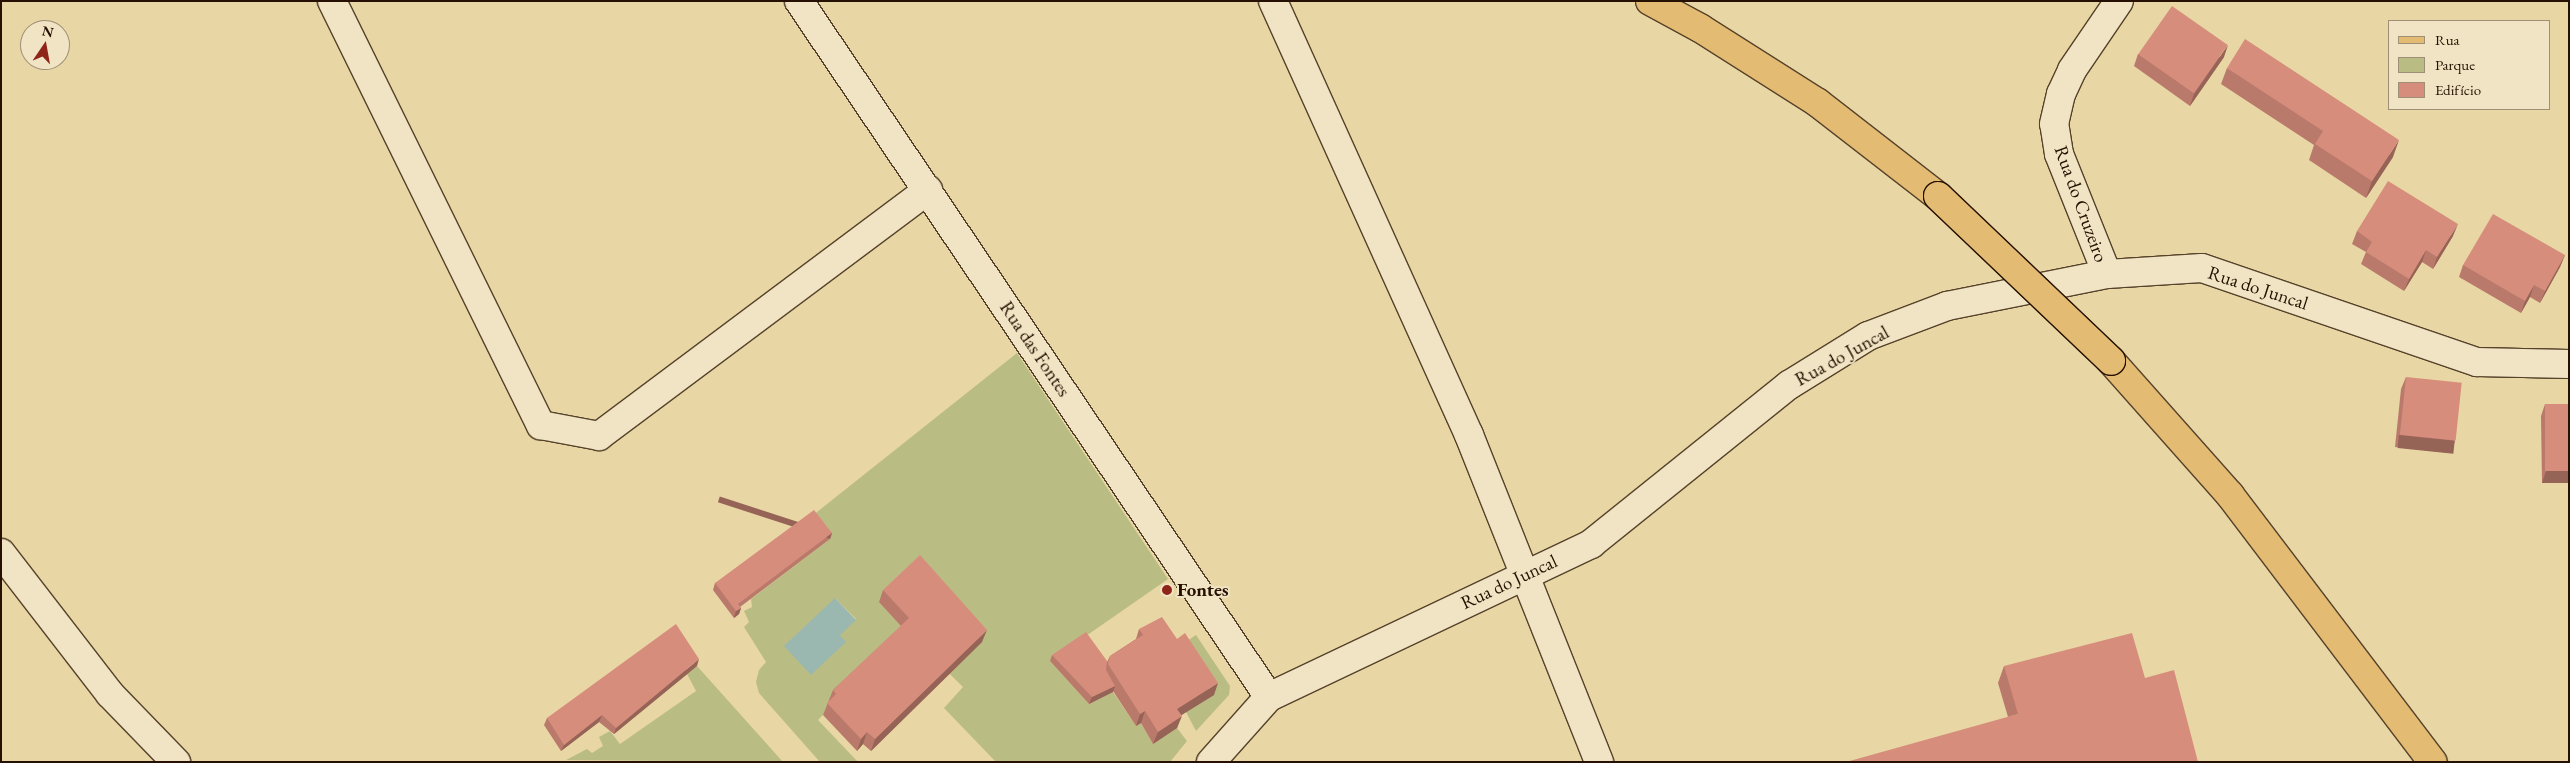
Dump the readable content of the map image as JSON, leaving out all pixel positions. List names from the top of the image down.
{
  "streets": {
    "street": ["Rua do Cruzeiro", "Rua do Juncal", "Rua das Fontes"]
  },
  "crossings": [
    ["Rua do Cruzeiro", "Rua do Juncal"],
    ["Rua do Juncal", "Rua das Fontes"]
  ],
  "places": ["Fontes"],
  "legend": ["Rua", "Parque", "Edifício"],
  "north": "top"
}
